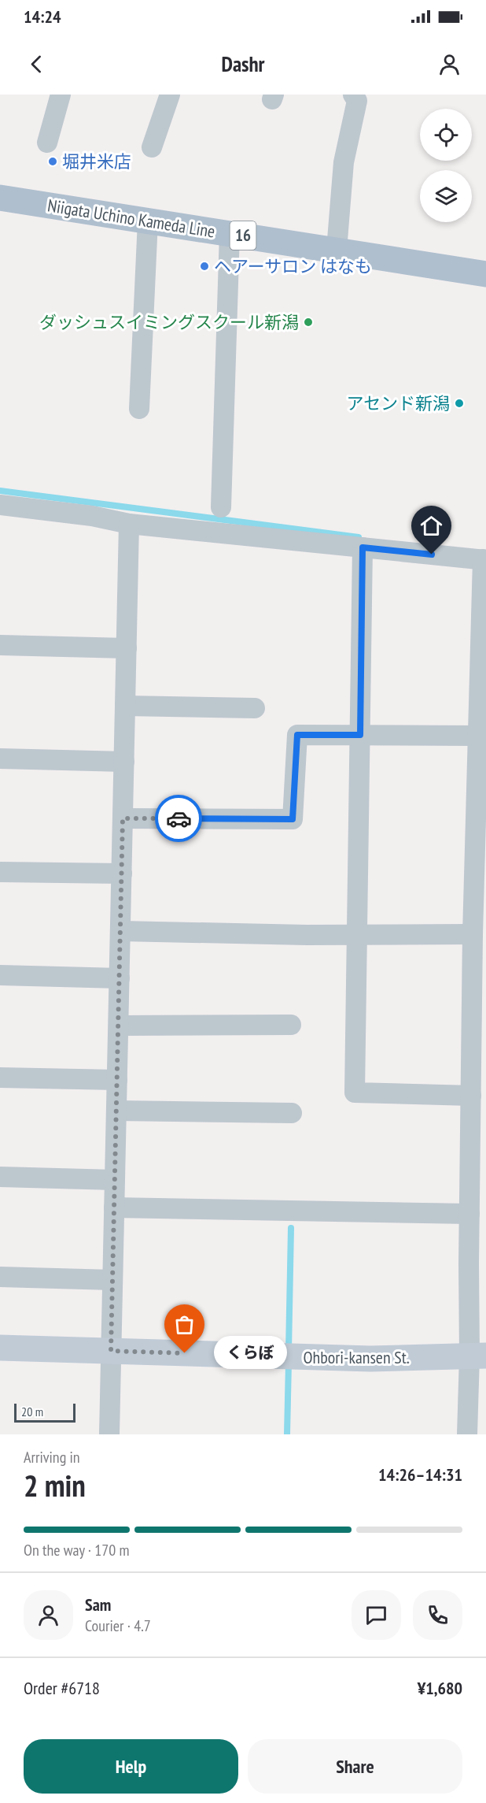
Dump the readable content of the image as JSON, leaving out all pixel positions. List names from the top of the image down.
{
  "streets": {
    "main road": ["Niigata Uchino Kameda Line", "16"],
    "street": ["Ohbori-kansen St."]
  },
  "places": [
    "堀井米店",
    "ヘアーサロン はなも",
    "ダッシュスイミングスクール新潟",
    "アセンド新潟",
    "くらぼ"
  ],
  "scale_bar": "20 m",
  "page": {
    "status": "14:24",
    "header": "Dashr",
    "bubble": "くらぼ",
    "scale": "20 m",
    "heading": ["2 min", "Arriving in", "14:26–14:31"],
    "panel": [
      "Sam",
      "Courier · 4.7",
      "Order #6718",
      "¥1,680"
    ],
    "bar": "On the way · 170 m",
    "buttons": ["Help", "Share"]
  }
}
